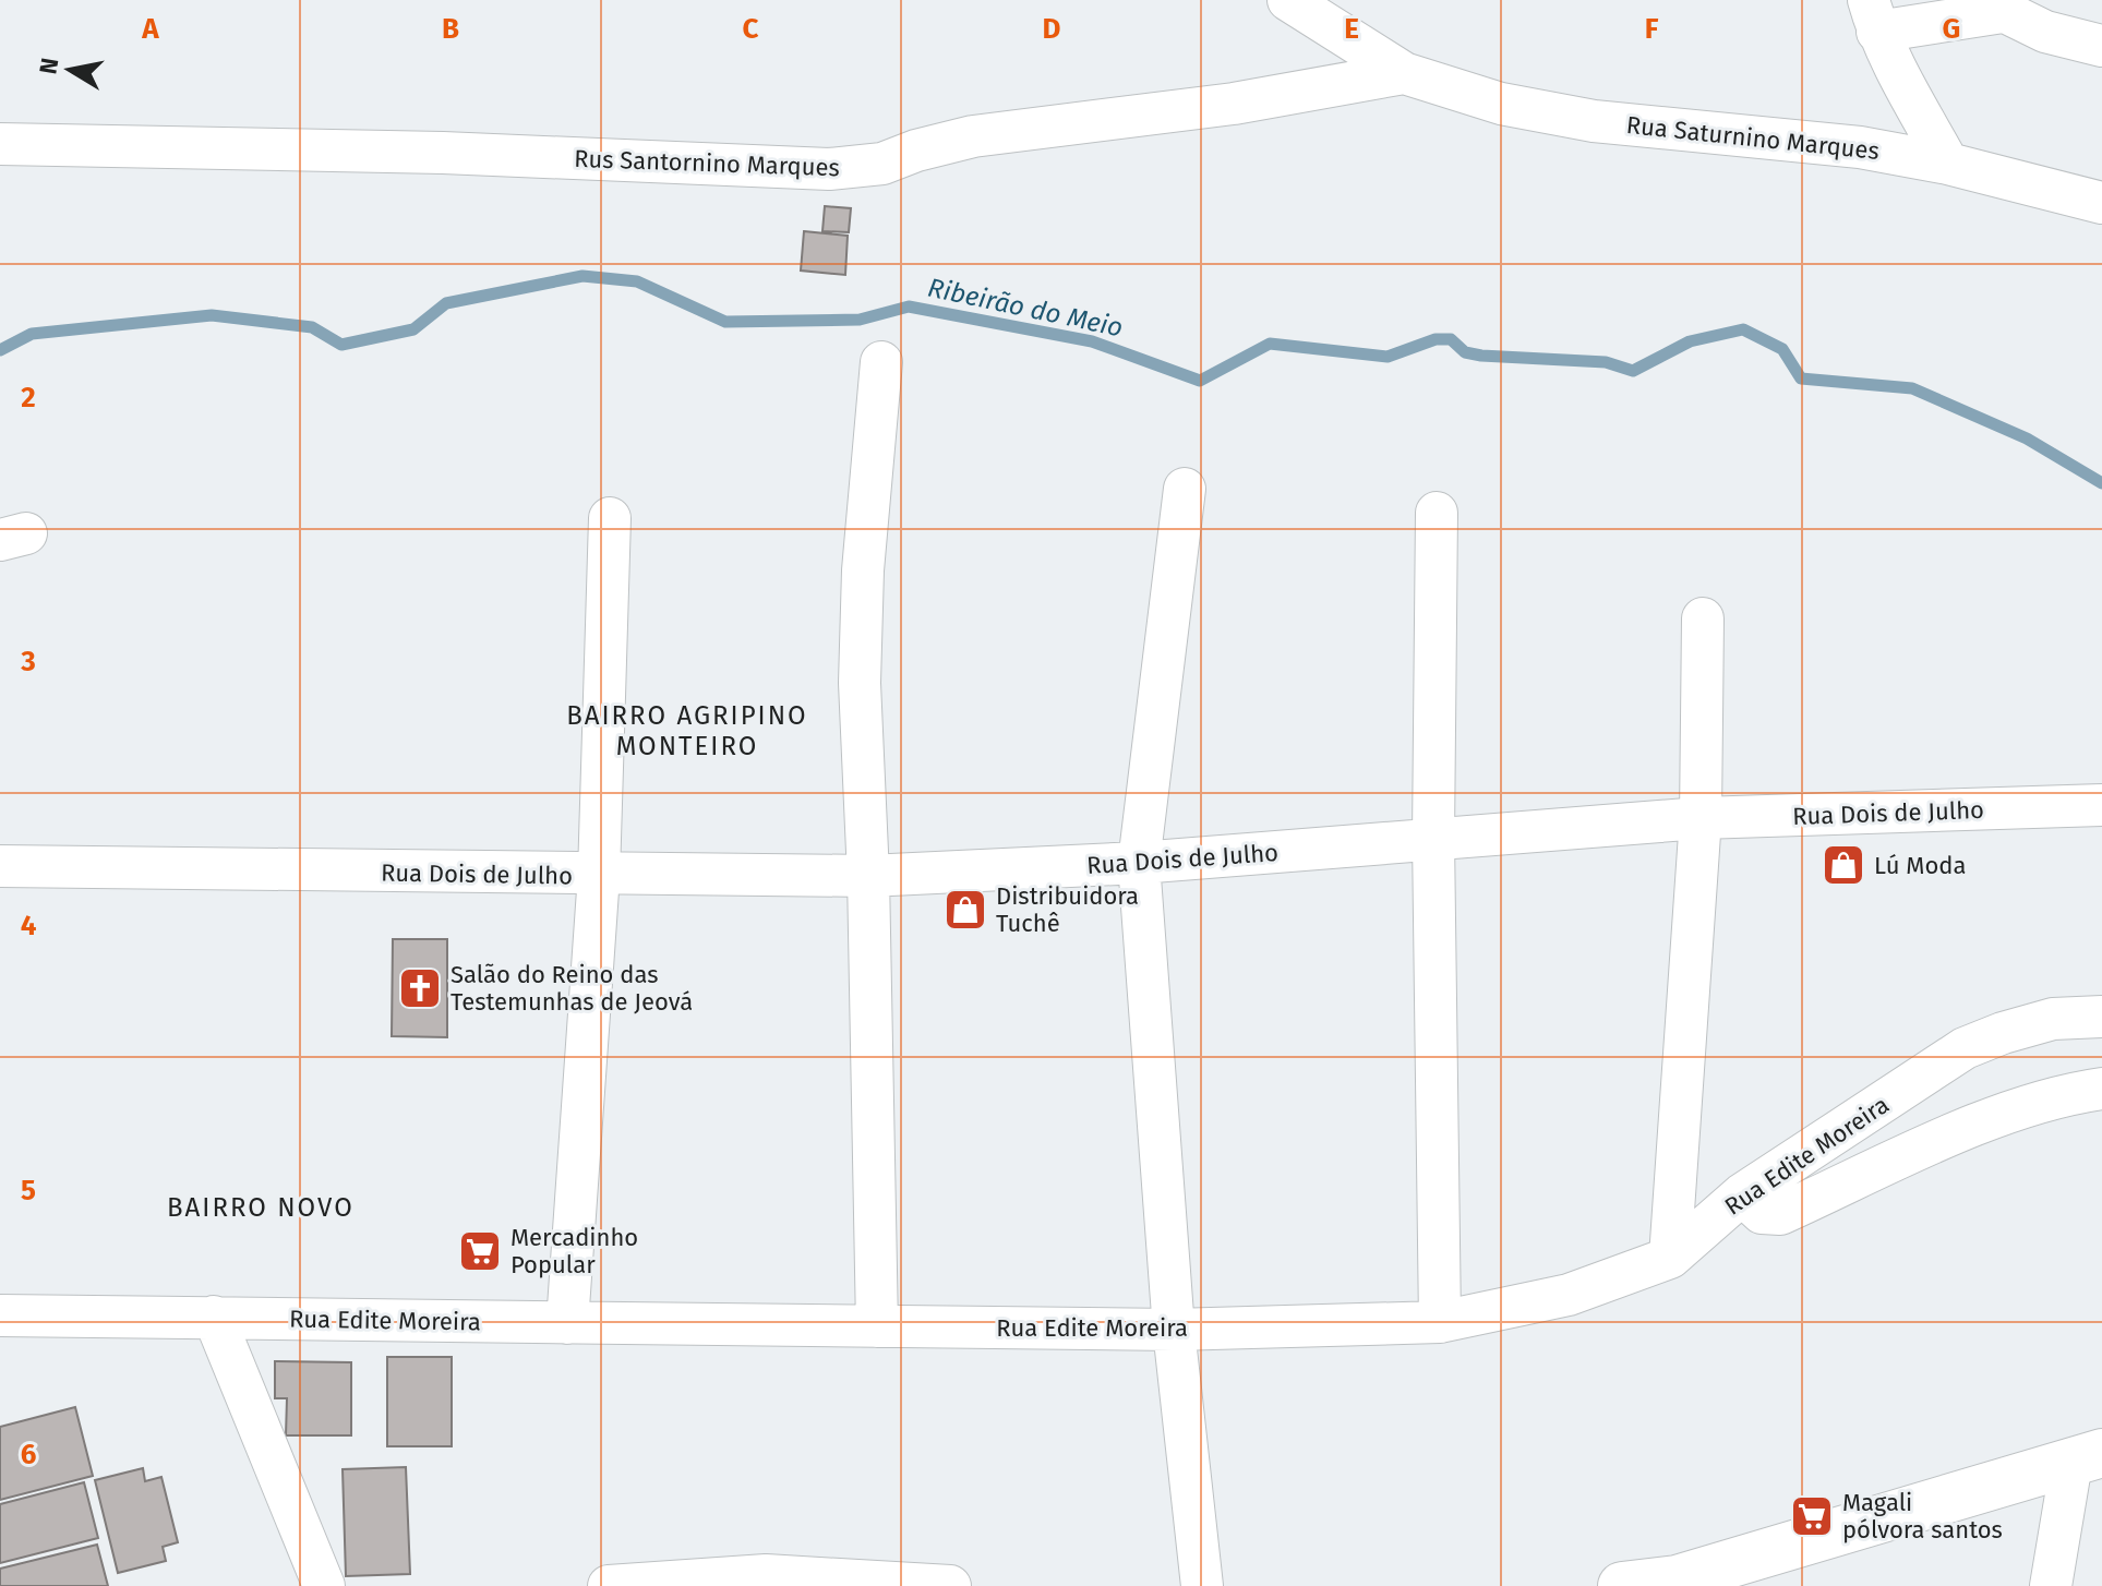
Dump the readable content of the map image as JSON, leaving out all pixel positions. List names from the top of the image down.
{
  "streets": {
    "street": [
      "Rua Saturnino Marques",
      "Rus Santornino Marques",
      "Rua Dois de Julho",
      "Rua Edite Moreira"
    ]
  },
  "crossings": [
    ["Rua Saturnino Marques", "Rus Santornino Marques"]
  ],
  "districts": ["BAIRRO AGRIPINO MONTEIRO", "BAIRRO NOVO"],
  "water": ["Ribeirão do Meio"],
  "places": {
    "shop": ["Lú Moda", "Distribuidora Tuchê"],
    "church": ["Salão do Reino das Testemunhas de Jeová"],
    "supermarket": ["Mercadinho Popular", "Magali pólvora santos"]
  },
  "north": "left",
  "grid": {
    "columns": [
      "A",
      "B",
      "C",
      "D",
      "E",
      "F",
      "G"
    ],
    "rows": [
      "2",
      "3",
      "4",
      "5",
      "6"
    ]
  }
}
